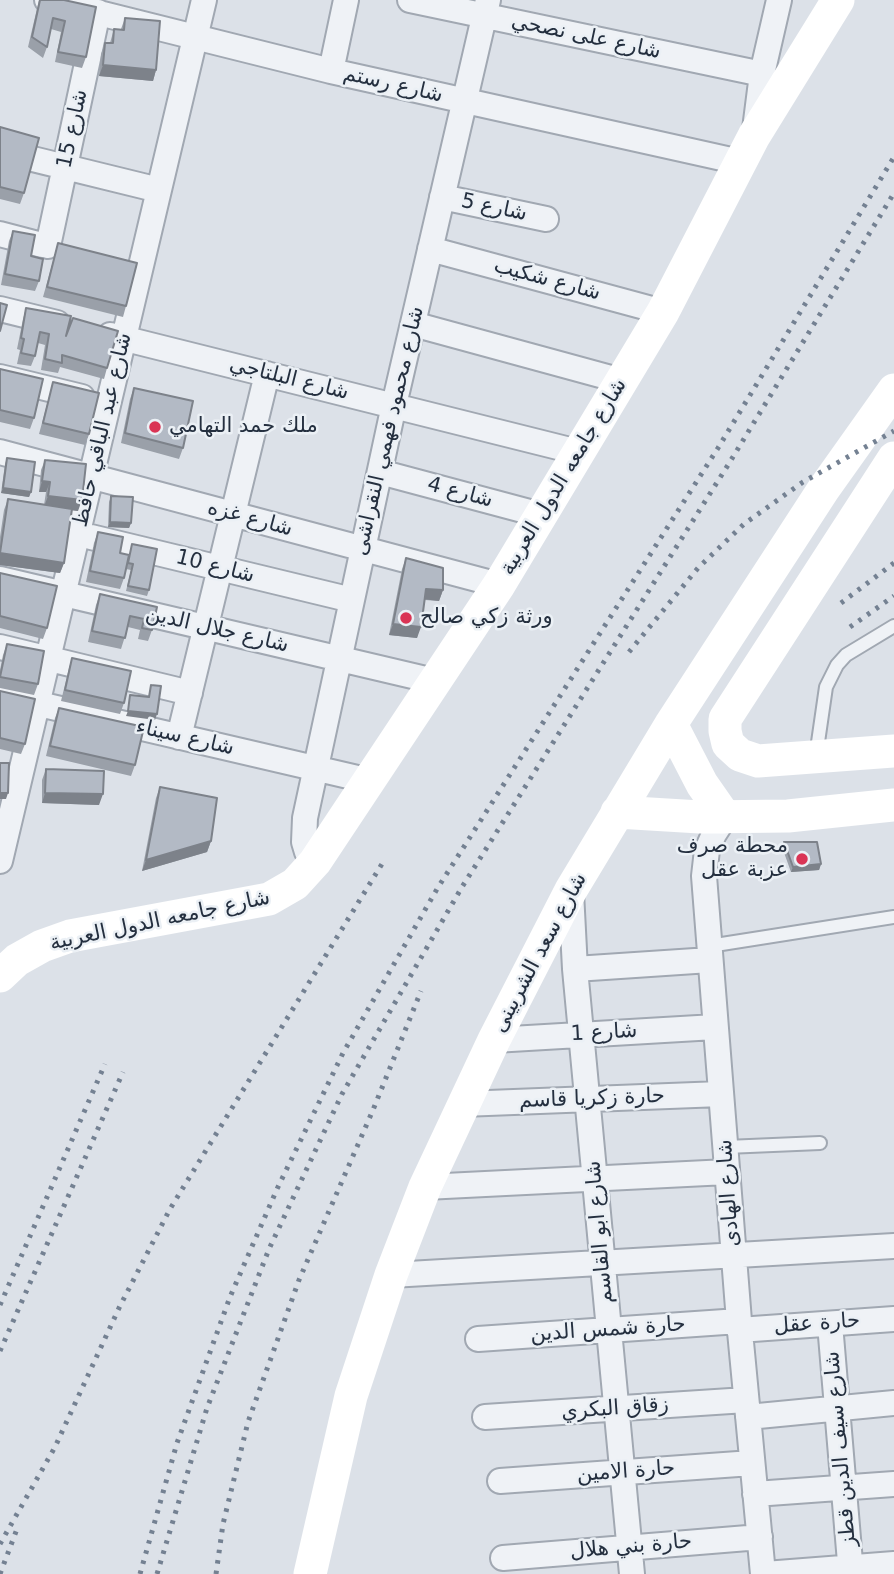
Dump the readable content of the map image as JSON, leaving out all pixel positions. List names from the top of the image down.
{
  "streets": {
    "main road": ["شارع جامعه الدول العربية", "شارع سعد الشربينى"],
    "street": [
      "شارع على نصحي",
      "شارع رستم",
      "شارع 15",
      "شارع 5",
      "شارع شكيب",
      "شارع البلتاجي",
      "شارع عبد الباقي حافظ",
      "شارع محمود فهمي النقراشى",
      "شارع 4",
      "شارع غزه",
      "شارع 10",
      "شارع جلال الدين",
      "شارع سيناء",
      "شارع 1",
      "حارة زكريا قاسم",
      "شارع الهادى",
      "شارع ابو القاسم",
      "حارة عقل",
      "حارة شمس الدين",
      "زقاق البكري",
      "شارع سيف الدين قطز",
      "حارة الامين",
      "حارة بني هلال"
    ]
  },
  "crossings": [
    ["شارع على نصحي", "شارع محمود فهمي النقراشى"],
    ["شارع رستم", "شارع 15"],
    ["شارع رستم", "شارع عبد الباقي حافظ"],
    ["شارع رستم", "شارع محمود فهمي النقراشى"],
    ["شارع رستم", "شارع جامعه الدول العربية"],
    ["شارع 5", "شارع محمود فهمي النقراشى"],
    ["شارع شكيب", "شارع محمود فهمي النقراشى"],
    ["شارع شكيب", "شارع جامعه الدول العربية"],
    ["شارع البلتاجي", "شارع عبد الباقي حافظ"],
    ["شارع البلتاجي", "شارع محمود فهمي النقراشى"],
    ["شارع البلتاجي", "شارع جامعه الدول العربية"],
    ["شارع عبد الباقي حافظ", "شارع غزه"],
    ["شارع عبد الباقي حافظ", "شارع 10"],
    ["شارع عبد الباقي حافظ", "شارع جلال الدين"],
    ["شارع عبد الباقي حافظ", "شارع سيناء"],
    ["شارع محمود فهمي النقراشى", "شارع جامعه الدول العربية"],
    ["شارع محمود فهمي النقراشى", "شارع 4"],
    ["شارع محمود فهمي النقراشى", "شارع غزه"],
    ["شارع محمود فهمي النقراشى", "شارع 10"],
    ["شارع محمود فهمي النقراشى", "شارع جلال الدين"],
    ["شارع محمود فهمي النقراشى", "شارع سيناء"],
    ["شارع جامعه الدول العربية", "شارع 4"],
    ["شارع جامعه الدول العربية", "شارع غزه"],
    ["شارع جامعه الدول العربية", "شارع جلال الدين"],
    ["شارع جامعه الدول العربية", "شارع سيناء"],
    ["شارع سعد الشربينى", "شارع 1"],
    ["شارع سعد الشربينى", "حارة زكريا قاسم"],
    ["شارع سعد الشربينى", "شارع ابو القاسم"],
    ["شارع 1", "شارع الهادى"],
    ["شارع 1", "شارع ابو القاسم"],
    ["حارة زكريا قاسم", "شارع الهادى"],
    ["حارة زكريا قاسم", "شارع ابو القاسم"],
    ["شارع الهادى", "حارة عقل"],
    ["شارع الهادى", "حارة شمس الدين"],
    ["شارع الهادى", "زقاق البكري"],
    ["شارع الهادى", "حارة الامين"],
    ["شارع الهادى", "حارة بني هلال"],
    ["شارع ابو القاسم", "حارة شمس الدين"],
    ["شارع ابو القاسم", "زقاق البكري"],
    ["شارع ابو القاسم", "حارة الامين"],
    ["شارع ابو القاسم", "حارة بني هلال"],
    ["حارة عقل", "حارة شمس الدين"],
    ["حارة عقل", "شارع سيف الدين قطز"],
    ["زقاق البكري", "شارع سيف الدين قطز"]
  ],
  "places": ["ملك حمد التهامي", "ورثة زكي صالح", "محطة صرف عزبة عقل"]
}
